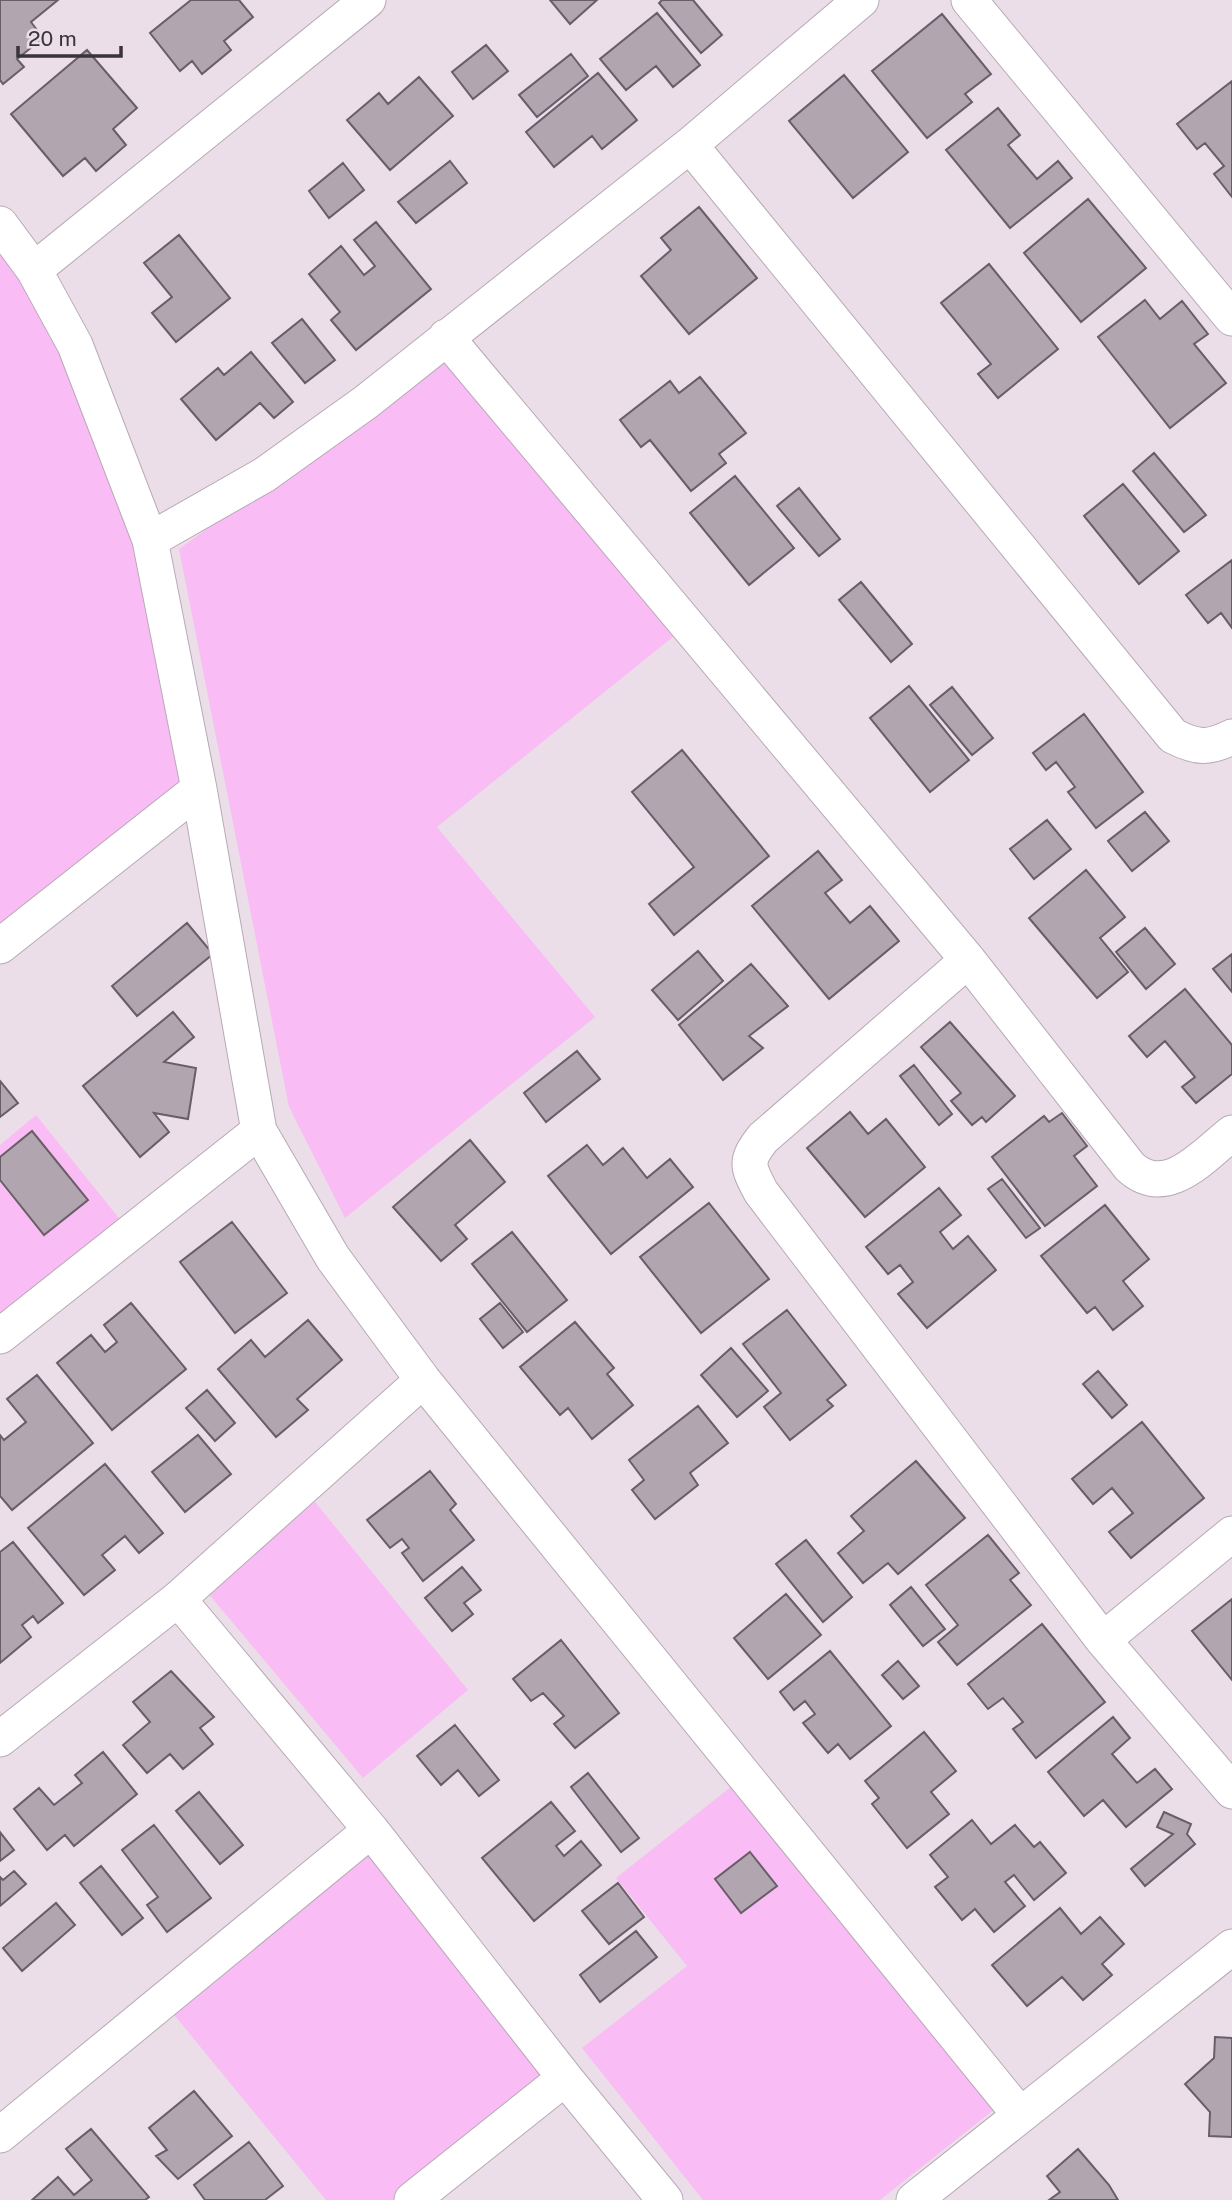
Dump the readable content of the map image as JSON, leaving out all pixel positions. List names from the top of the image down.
{
  "scale_bar": "20 m"
}
